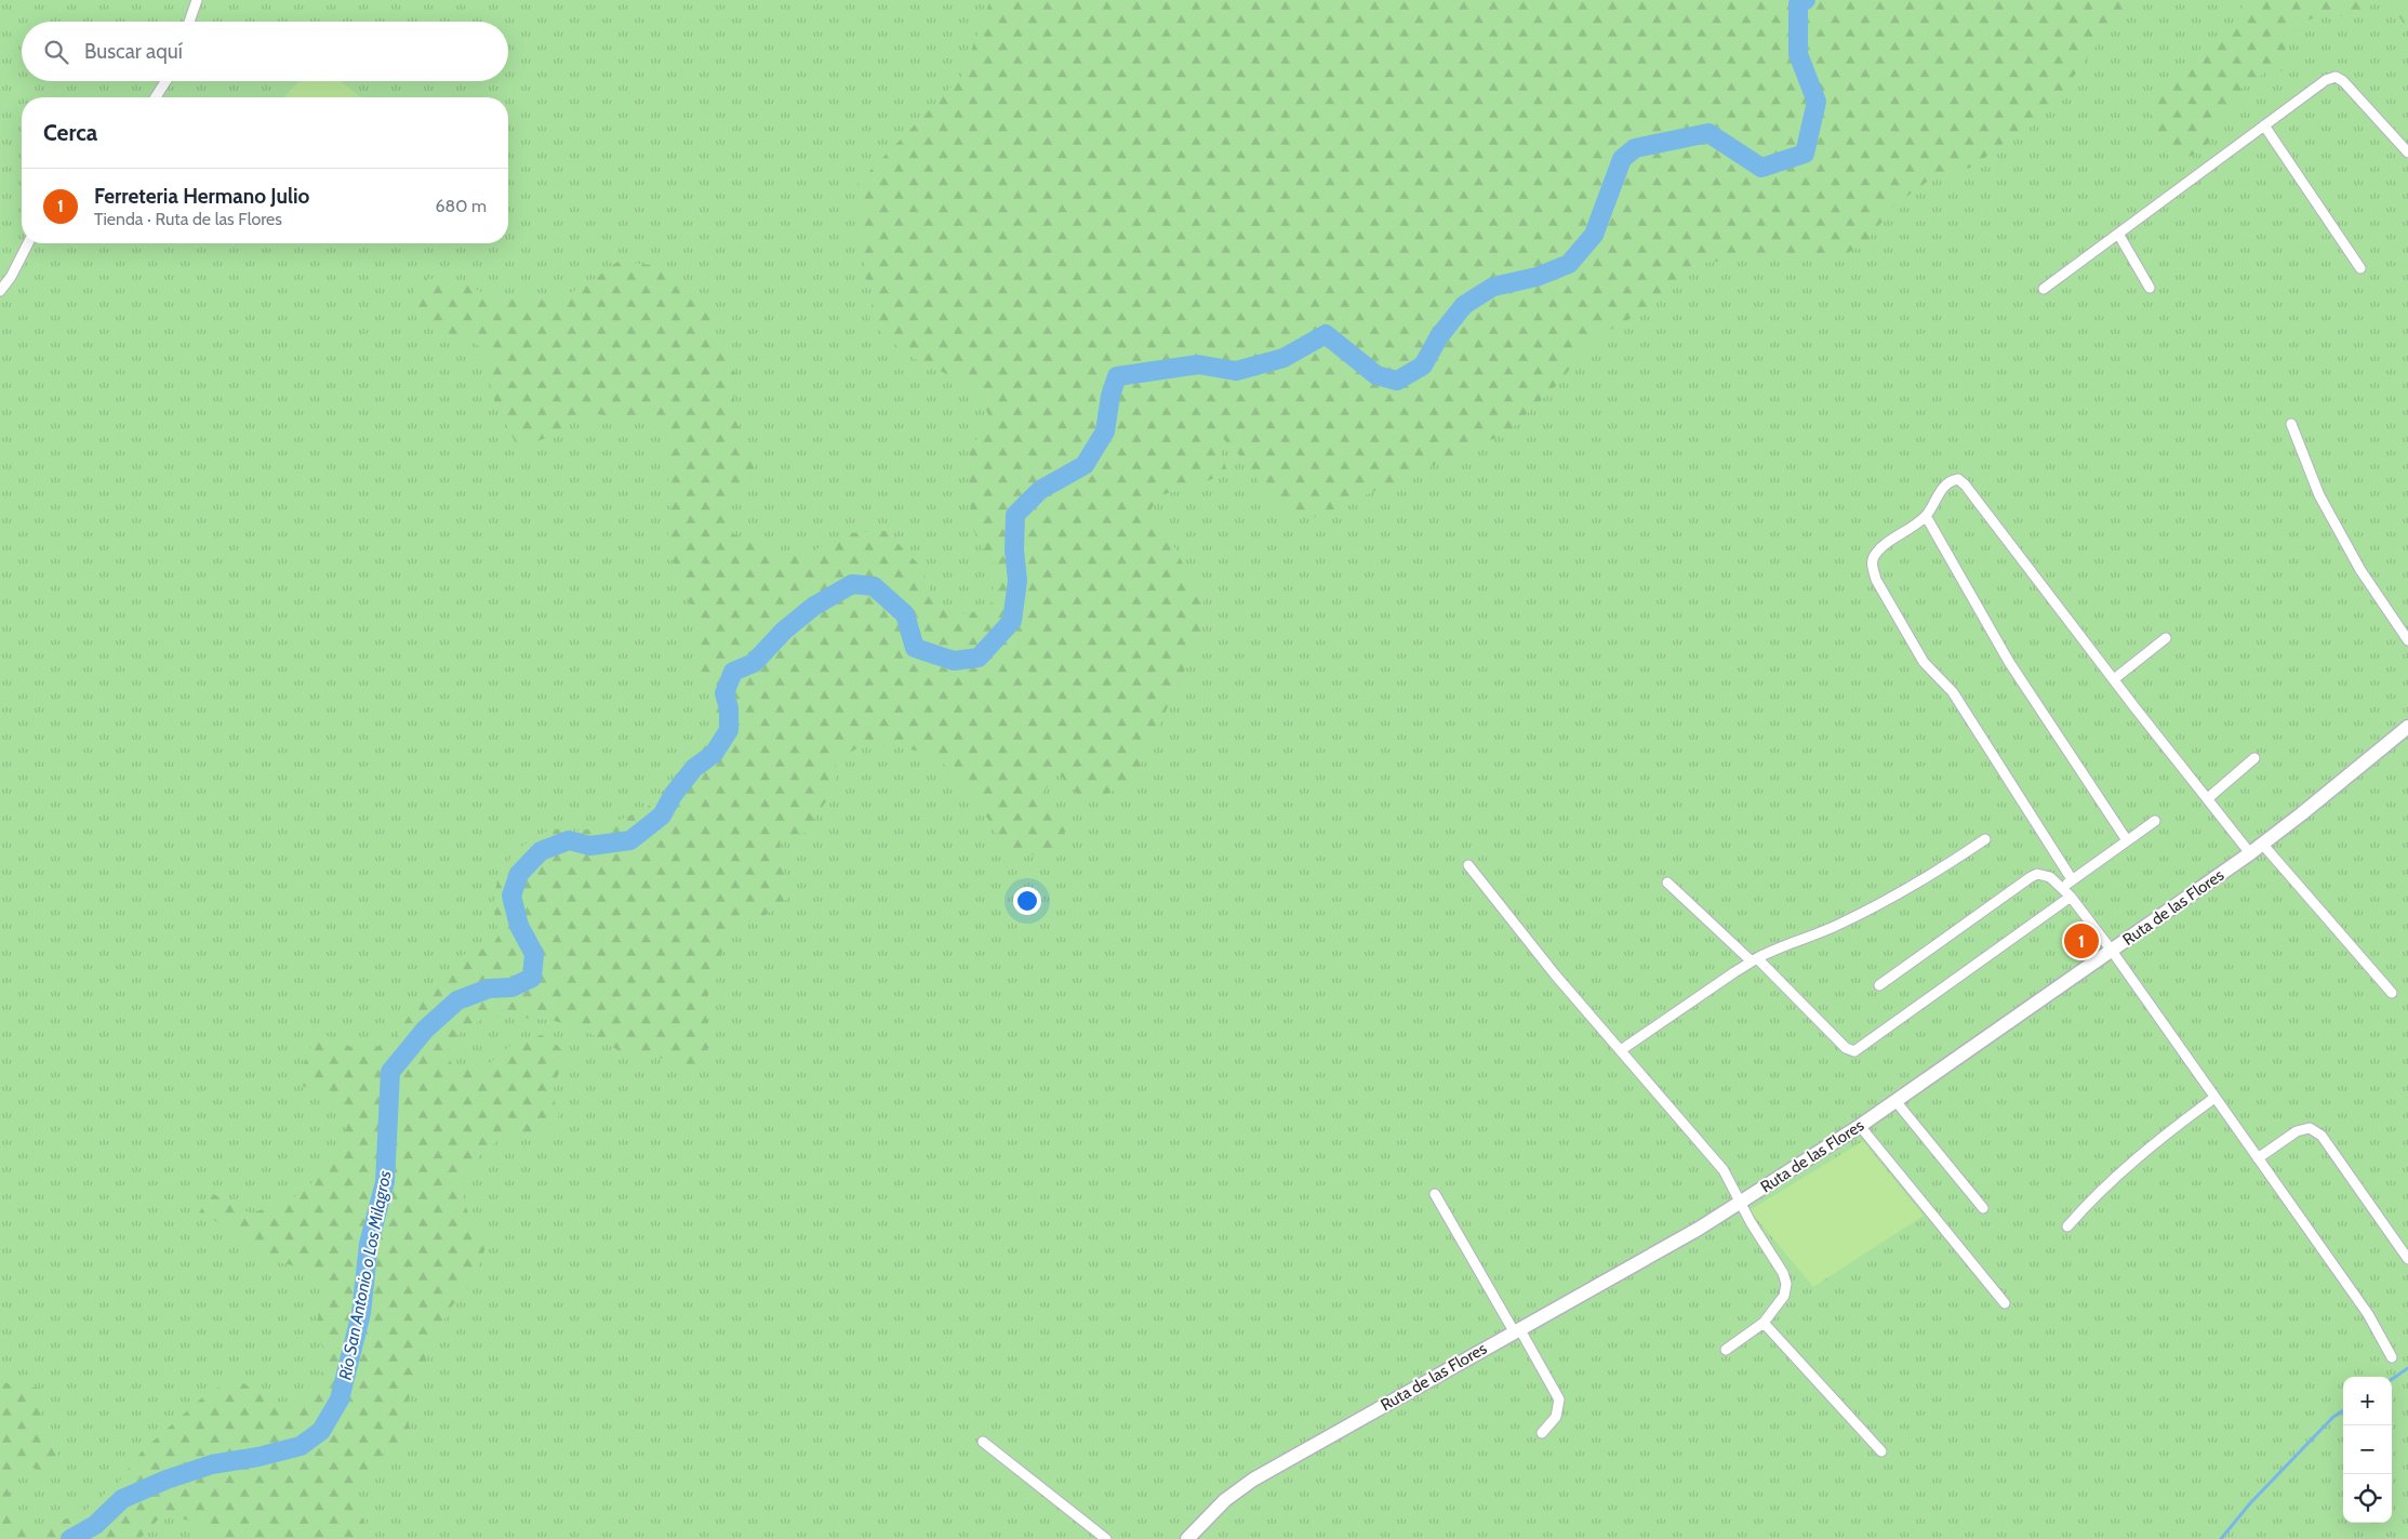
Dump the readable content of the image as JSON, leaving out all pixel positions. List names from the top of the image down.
{
  "streets": {
    "main road": ["Ruta de las Flores"]
  },
  "water": ["Río San Antonio o Los Milagros"],
  "page": {
    "search": "Buscar aquí",
    "heading": "Cerca",
    "list": [
      {
        "mark": "1",
        "name": "Ferreteria Hermano Julio",
        "note": "Tienda · Ruta de las Flores",
        "value": "680 m"
      }
    ],
    "pins": "1",
    "map_buttons": ["+", "−"]
  }
}
